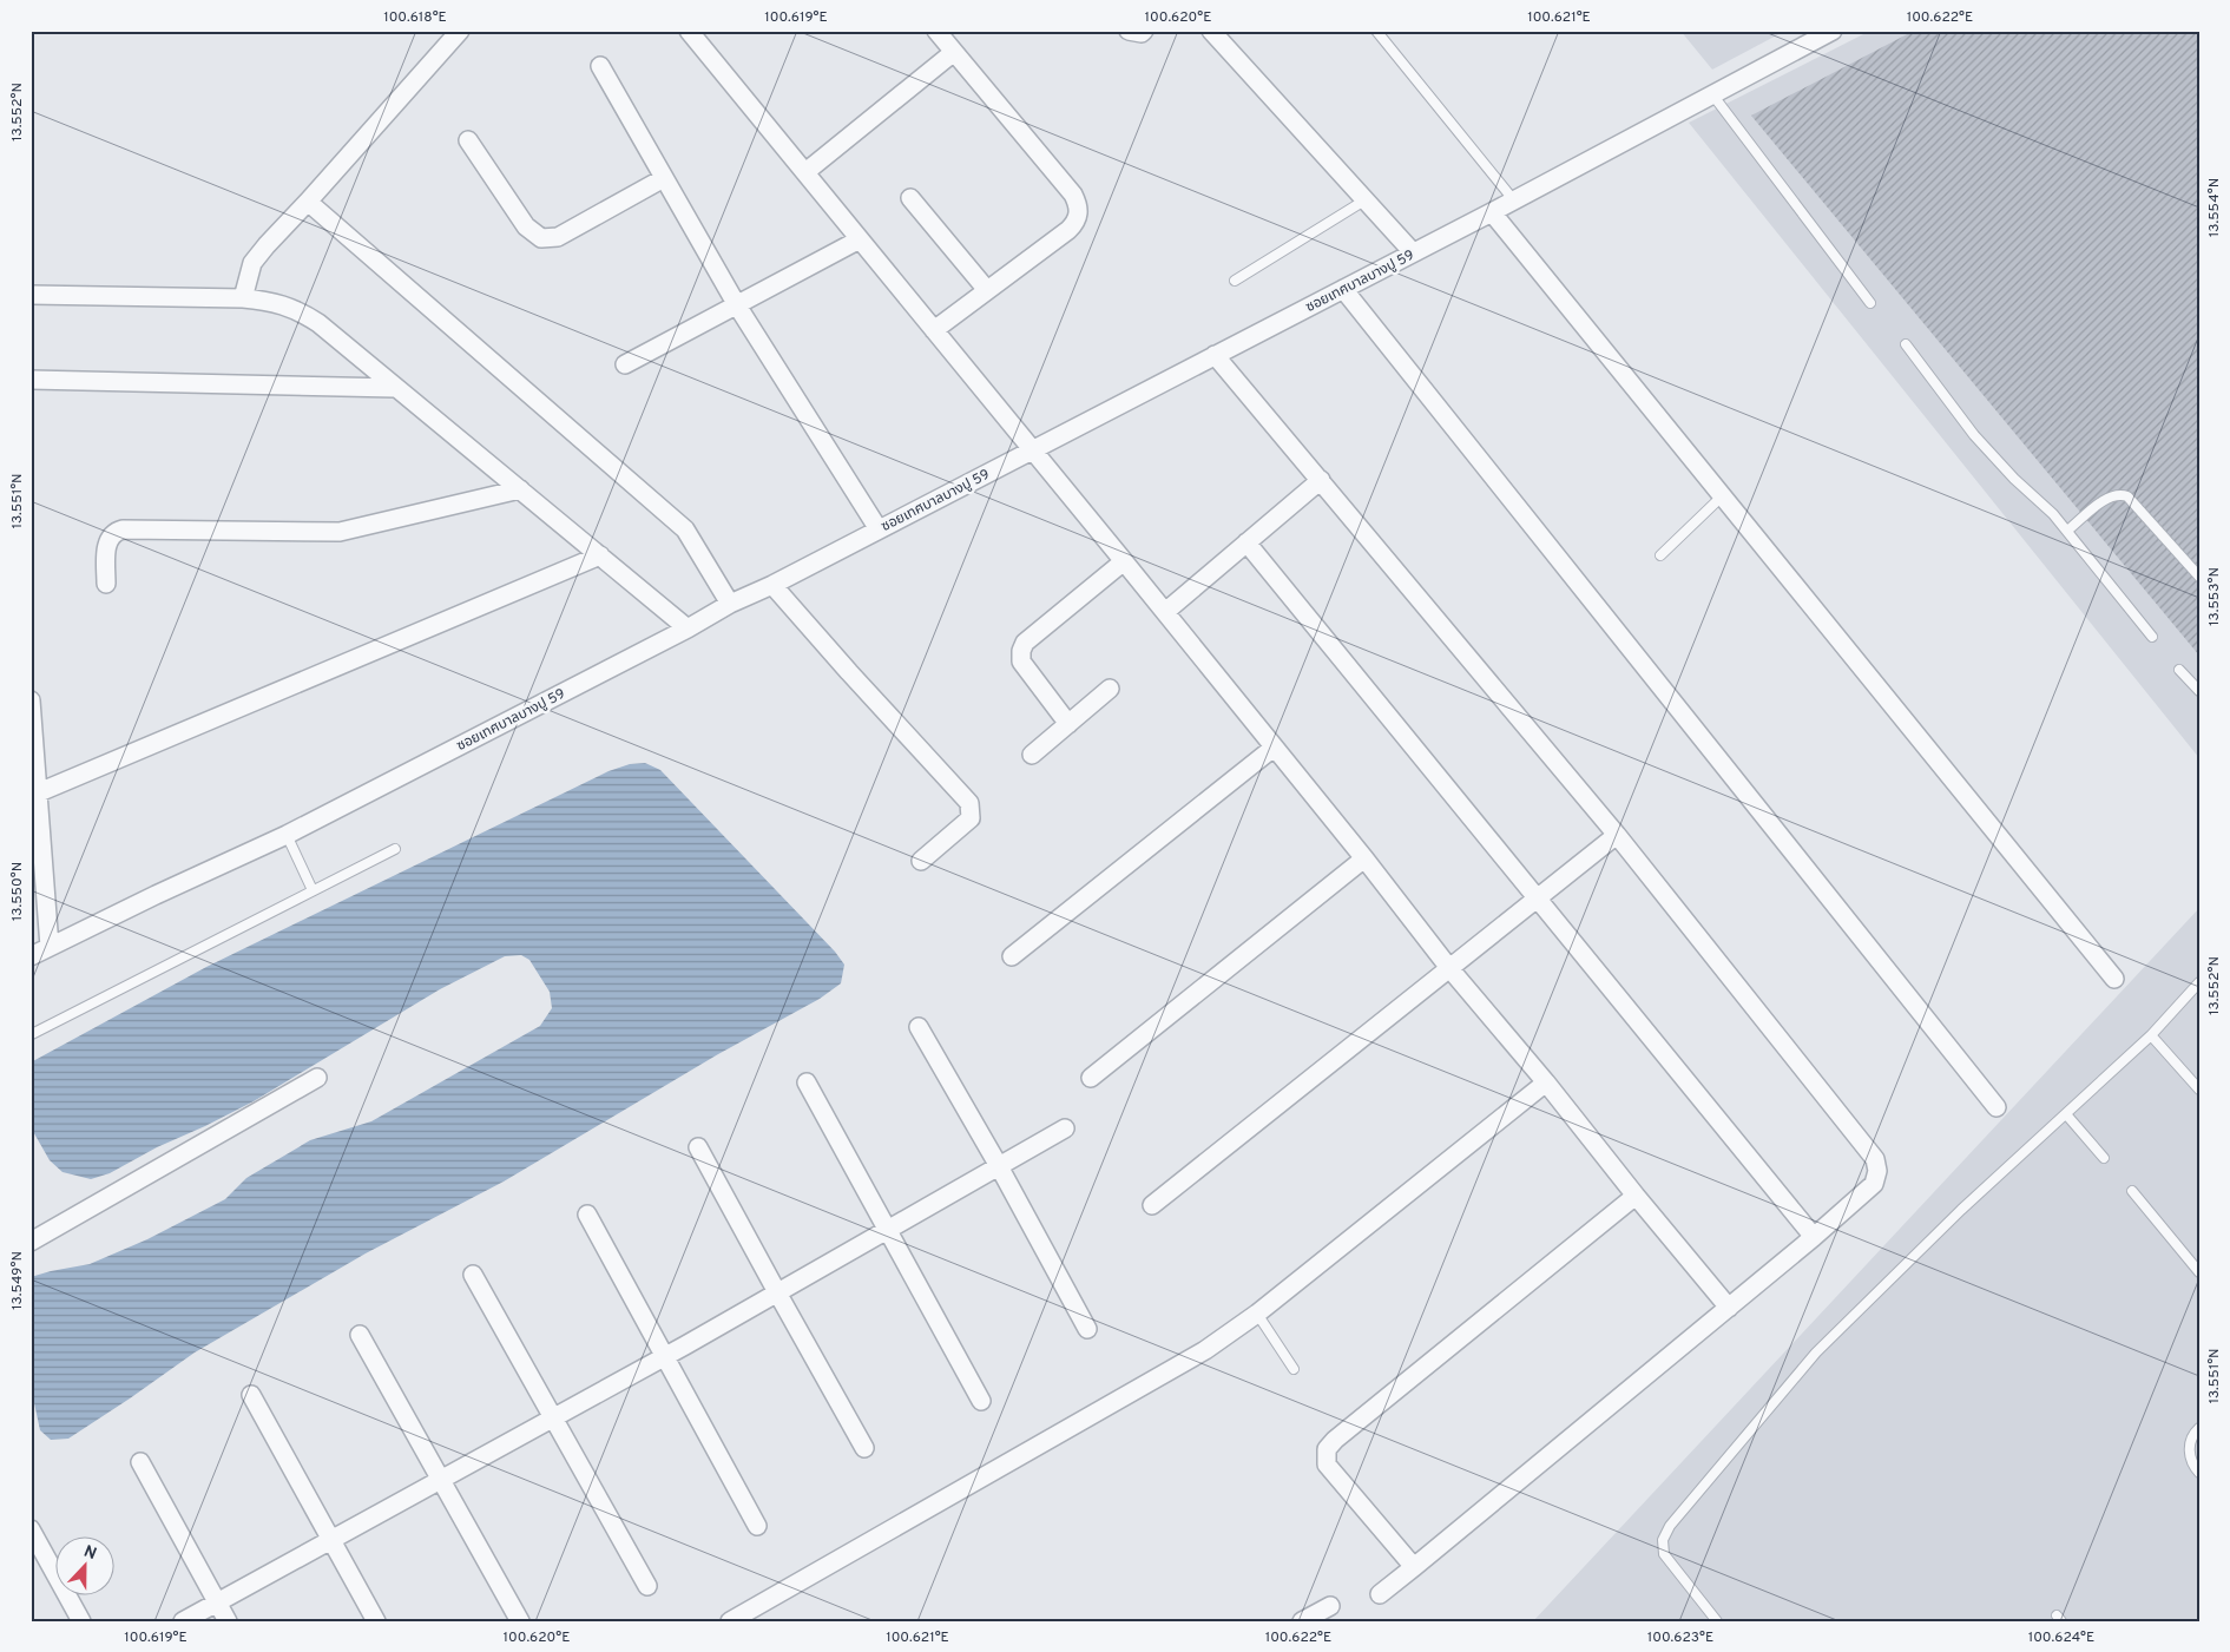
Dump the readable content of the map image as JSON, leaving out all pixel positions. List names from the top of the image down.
{
  "streets": {
    "street": ["ซอยเทศบาลบางปู 59"]
  },
  "north": "top",
  "coordinates": [
    "100.618°E",
    "100.619°E",
    "100.620°E",
    "100.621°E",
    "100.622°E",
    "13.552°N",
    "13.554°N",
    "13.551°N",
    "13.553°N",
    "13.550°N",
    "13.549°N",
    "100.623°E",
    "100.624°E"
  ]
}
